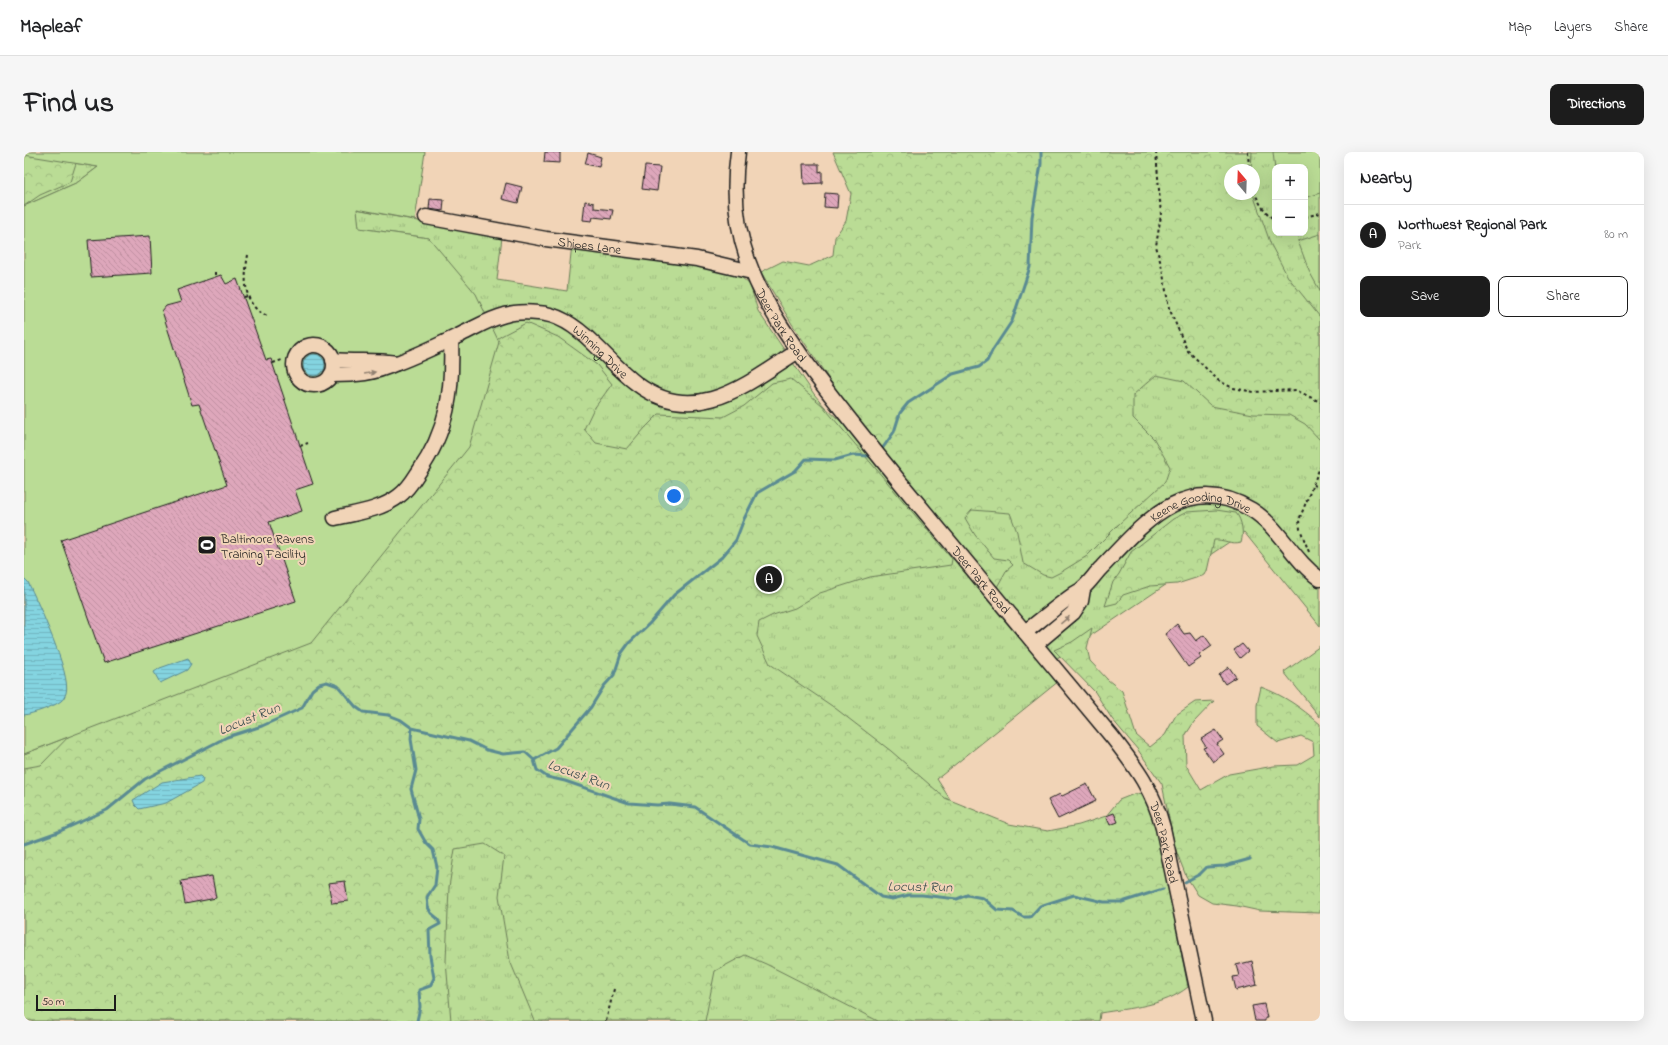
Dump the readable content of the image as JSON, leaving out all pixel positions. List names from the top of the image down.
{
  "streets": {
    "street": [
      "Shipes Lane",
      "Deer Park Road",
      "Winning Drive",
      "Keene Gooding Drive"
    ]
  },
  "crossings": [
    ["Shipes Lane", "Deer Park Road"],
    ["Deer Park Road", "Winning Drive"],
    ["Deer Park Road", "Keene Gooding Drive"]
  ],
  "water": ["Locust Run"],
  "places": {
    "sports": ["Baltimore Ravens Training Facility"]
  },
  "scale_bar": "50 m",
  "north": "top",
  "page": {
    "header": "Mapleaf",
    "nav": ["Map", "Layers", "Share"],
    "title": "Find us",
    "buttons": [
      "Directions",
      ["Save", "Share"]
    ],
    "heading": "Nearby",
    "map_buttons": ["+", "−"],
    "list": [
      {
        "mark": "A",
        "name": "Northwest Regional Park",
        "note": "Park",
        "value": "80 m"
      }
    ],
    "pins": "A",
    "scale": "50 m"
  }
}
